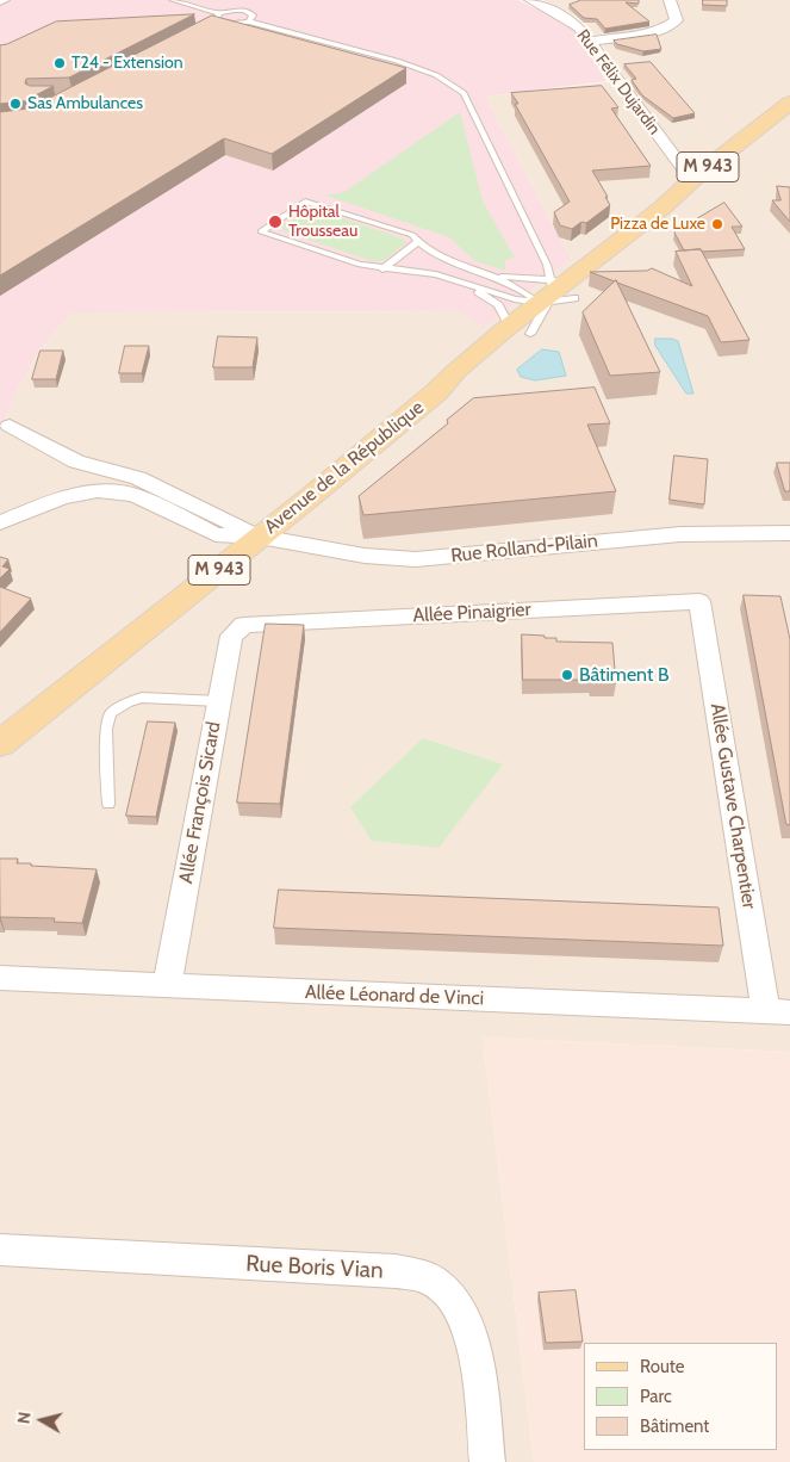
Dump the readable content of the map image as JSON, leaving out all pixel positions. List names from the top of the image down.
{
  "streets": {
    "main road": ["M 943", "Avenue de la République"],
    "street": [
      "Rue Félix Dujardin",
      "Rue Rolland-Pilain",
      "Allée Pinaigrier",
      "Allée François Sicard",
      "Allée Gustave Charpentier",
      "Allée Léonard de Vinci",
      "Rue Boris Vian"
    ]
  },
  "crossings": [
    ["Rue Félix Dujardin", "Avenue de la République"],
    ["Avenue de la République", "Rue Rolland-Pilain"],
    ["Allée Pinaigrier", "Allée François Sicard"],
    ["Allée Pinaigrier", "Allée Gustave Charpentier"],
    ["Allée François Sicard", "Allée Léonard de Vinci"],
    ["Allée Gustave Charpentier", "Allée Léonard de Vinci"]
  ],
  "places": [
    "T24 - Extension",
    "Sas Ambulances",
    "Hôpital Trousseau",
    "Pizza de Luxe",
    "Bâtiment B"
  ],
  "legend": ["Route", "Parc", "Bâtiment"],
  "north": "left"
}
